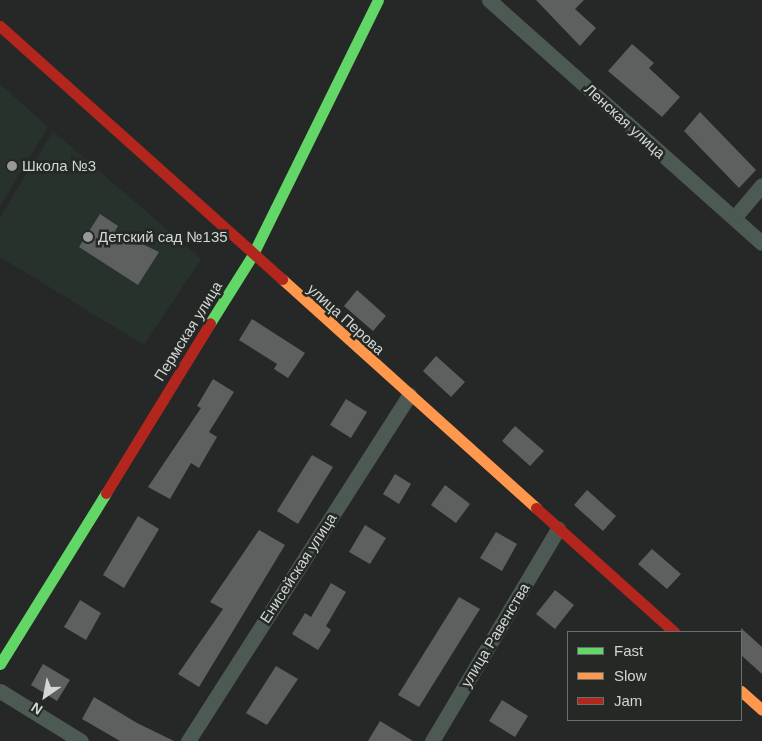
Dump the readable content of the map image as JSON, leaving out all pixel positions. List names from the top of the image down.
{
  "streets": {
    "main road": ["улица Перова", "Пермская улица"],
    "street": ["Ленская улица", "Енисейская улица", "улица Равенства"]
  },
  "crossings": [
    ["улица Перова", "Пермская улица"],
    ["улица Перова", "Енисейская улица"],
    ["улица Перова", "улица Равенства"]
  ],
  "places": ["Школа №3", "Детский сад №135"],
  "legend": ["Fast", "Slow", "Jam"],
  "north": "bottom left"
}
